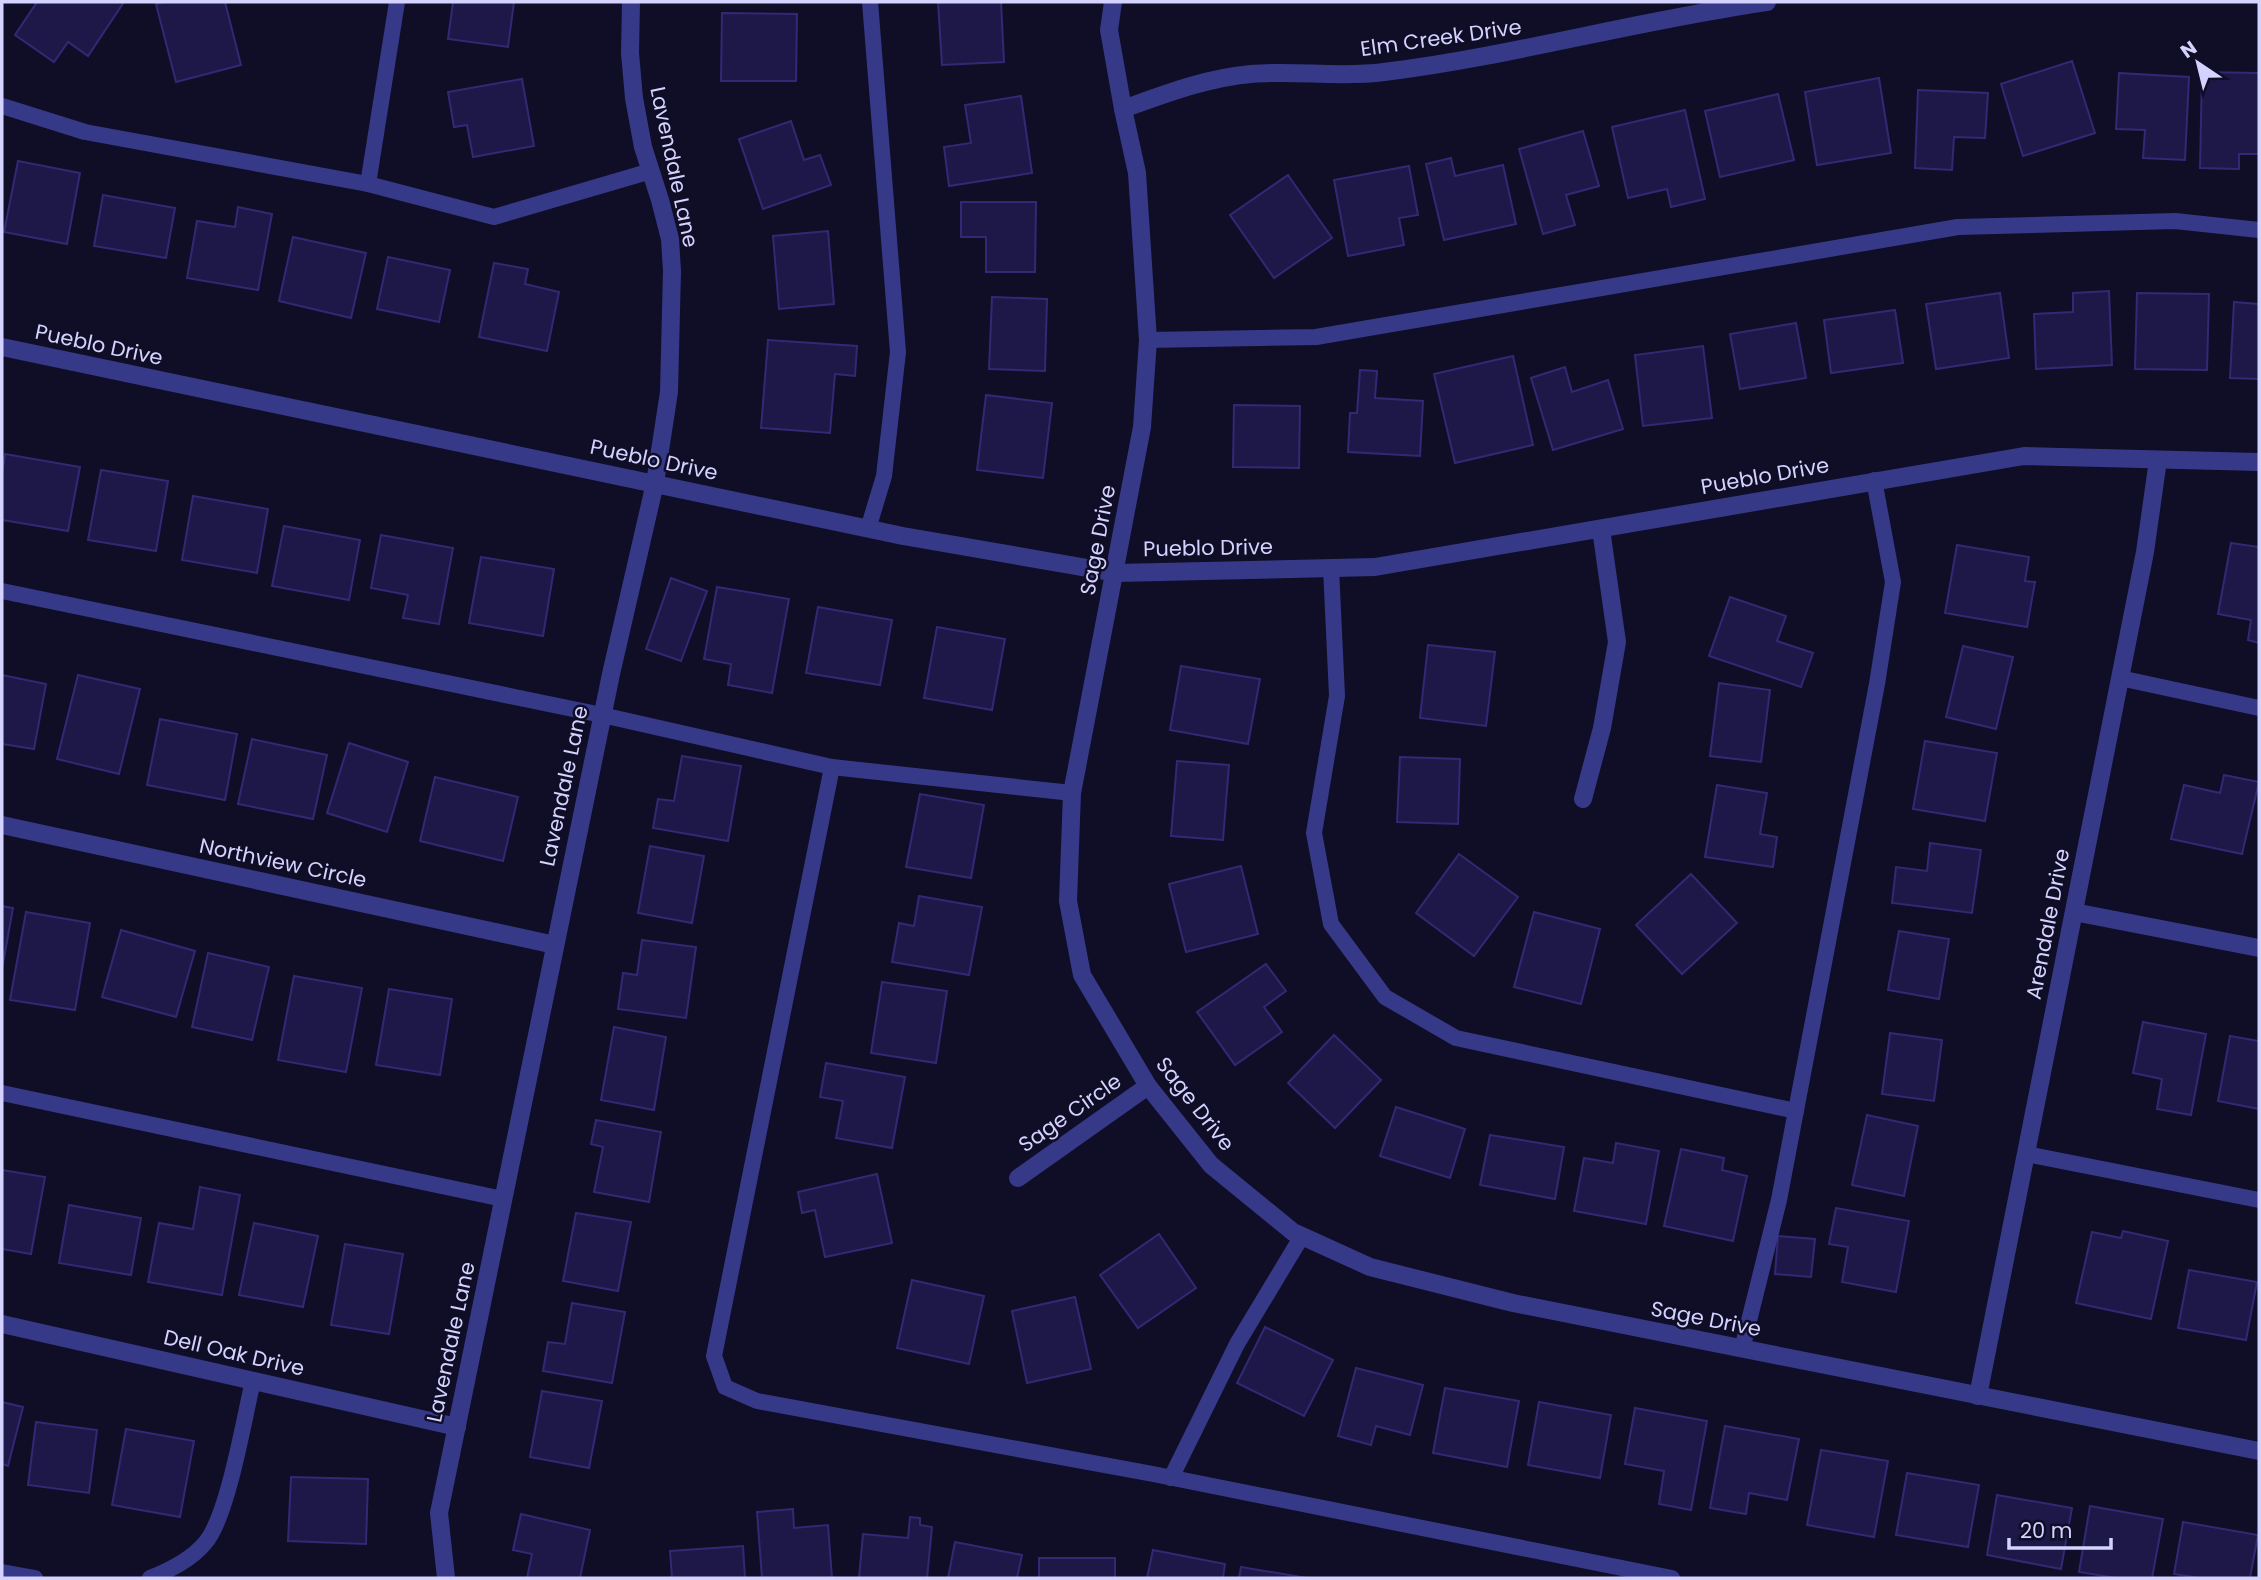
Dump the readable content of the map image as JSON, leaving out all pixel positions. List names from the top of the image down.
{
  "streets": {
    "street": [
      "Elm Creek Drive",
      "Lavendale Lane",
      "Pueblo Drive",
      "Sage Drive",
      "Northview Circle",
      "Arendale Drive",
      "Sage Circle",
      "Dell Oak Drive"
    ]
  },
  "crossings": [
    ["Elm Creek Drive", "Sage Drive"],
    ["Lavendale Lane", "Pueblo Drive"],
    ["Lavendale Lane", "Northview Circle"],
    ["Lavendale Lane", "Dell Oak Drive"],
    ["Pueblo Drive", "Sage Drive"],
    ["Pueblo Drive", "Arendale Drive"],
    ["Sage Drive", "Arendale Drive"],
    ["Sage Drive", "Sage Circle"]
  ],
  "scale_bar": "20 m",
  "north": "top left"
}
